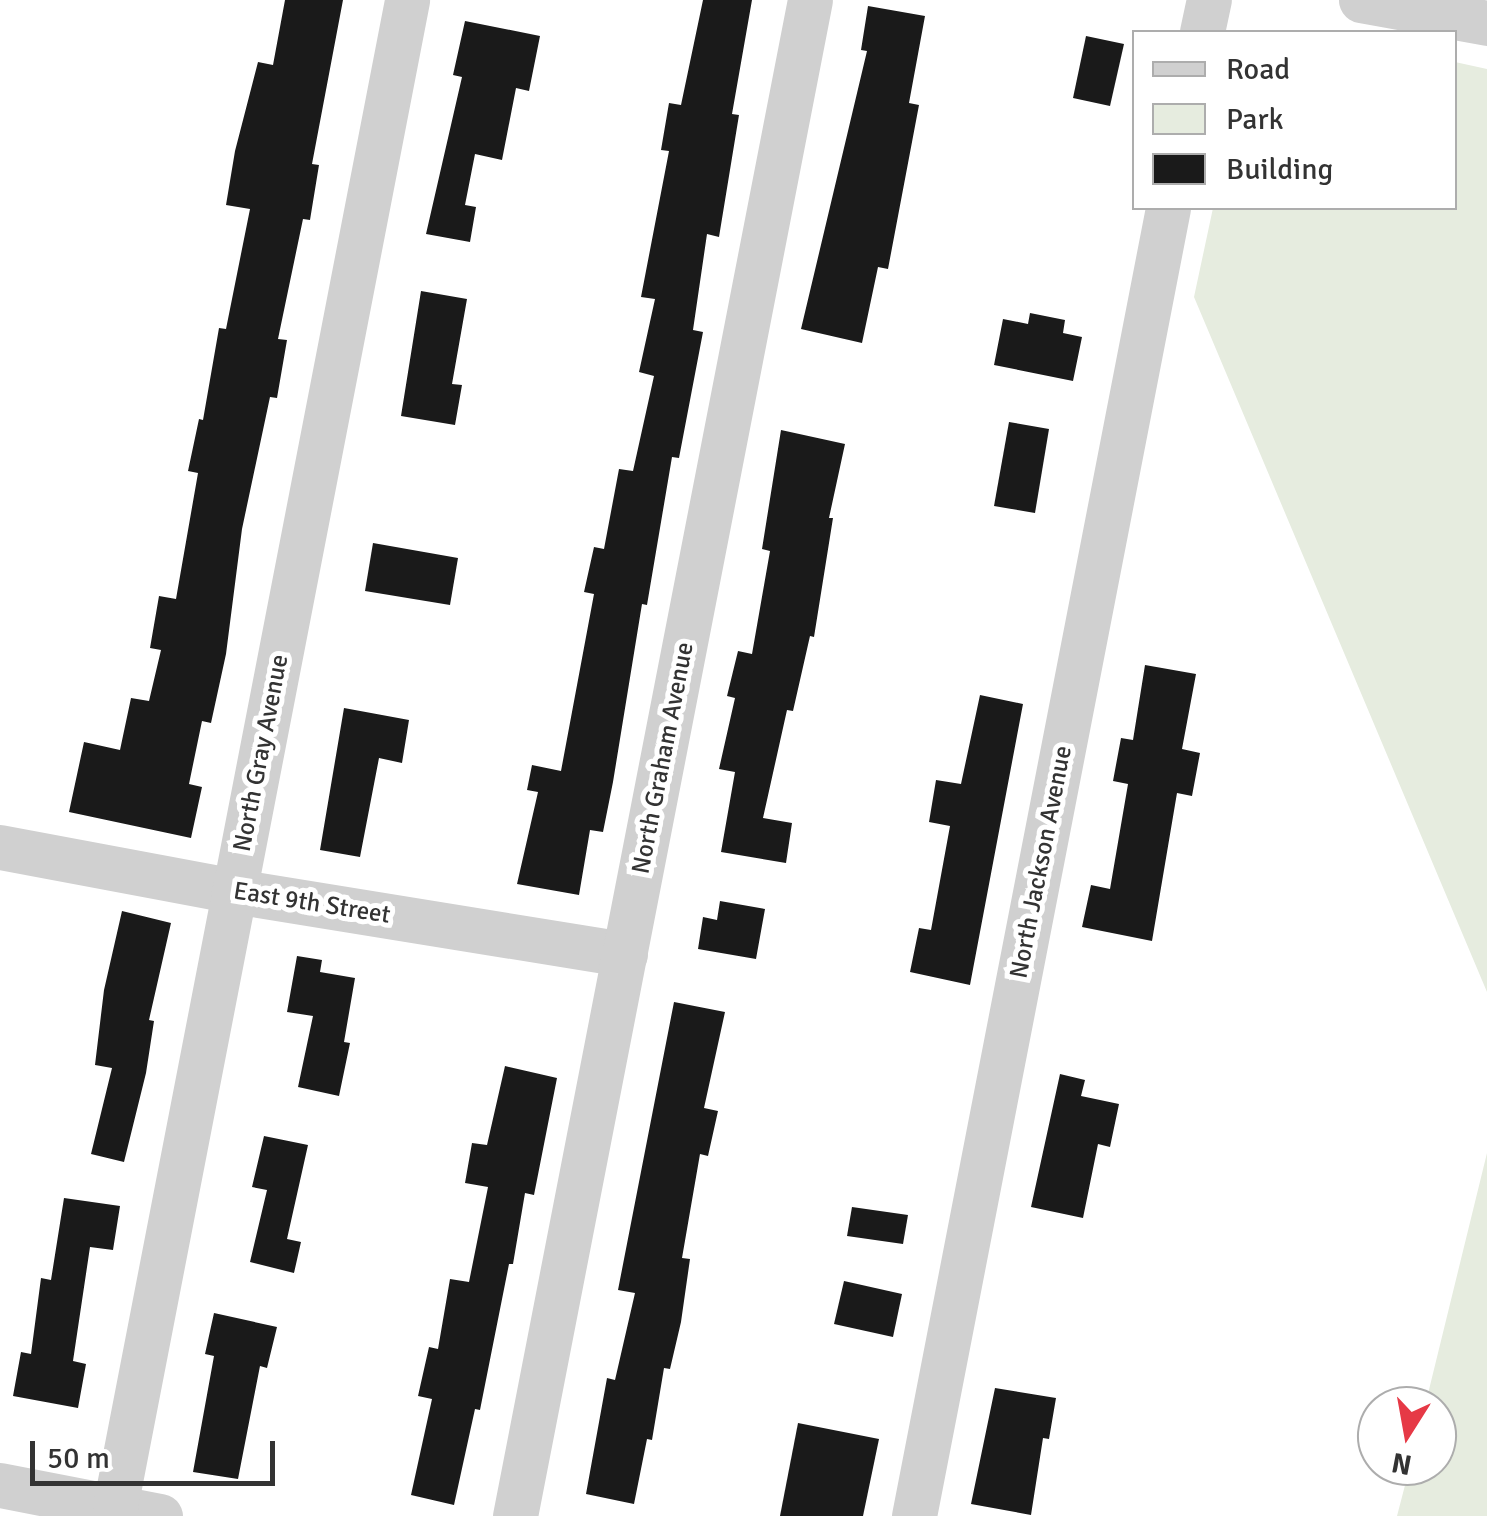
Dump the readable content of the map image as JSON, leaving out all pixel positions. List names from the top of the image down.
{
  "streets": {
    "street": [
      "North Gray Avenue",
      "North Graham Avenue",
      "North Jackson Avenue",
      "East 9th Street"
    ]
  },
  "crossings": [
    ["North Gray Avenue", "East 9th Street"],
    ["North Graham Avenue", "East 9th Street"]
  ],
  "legend": ["Road", "Park", "Building"],
  "scale_bar": "50 m",
  "north": "bottom"
}
